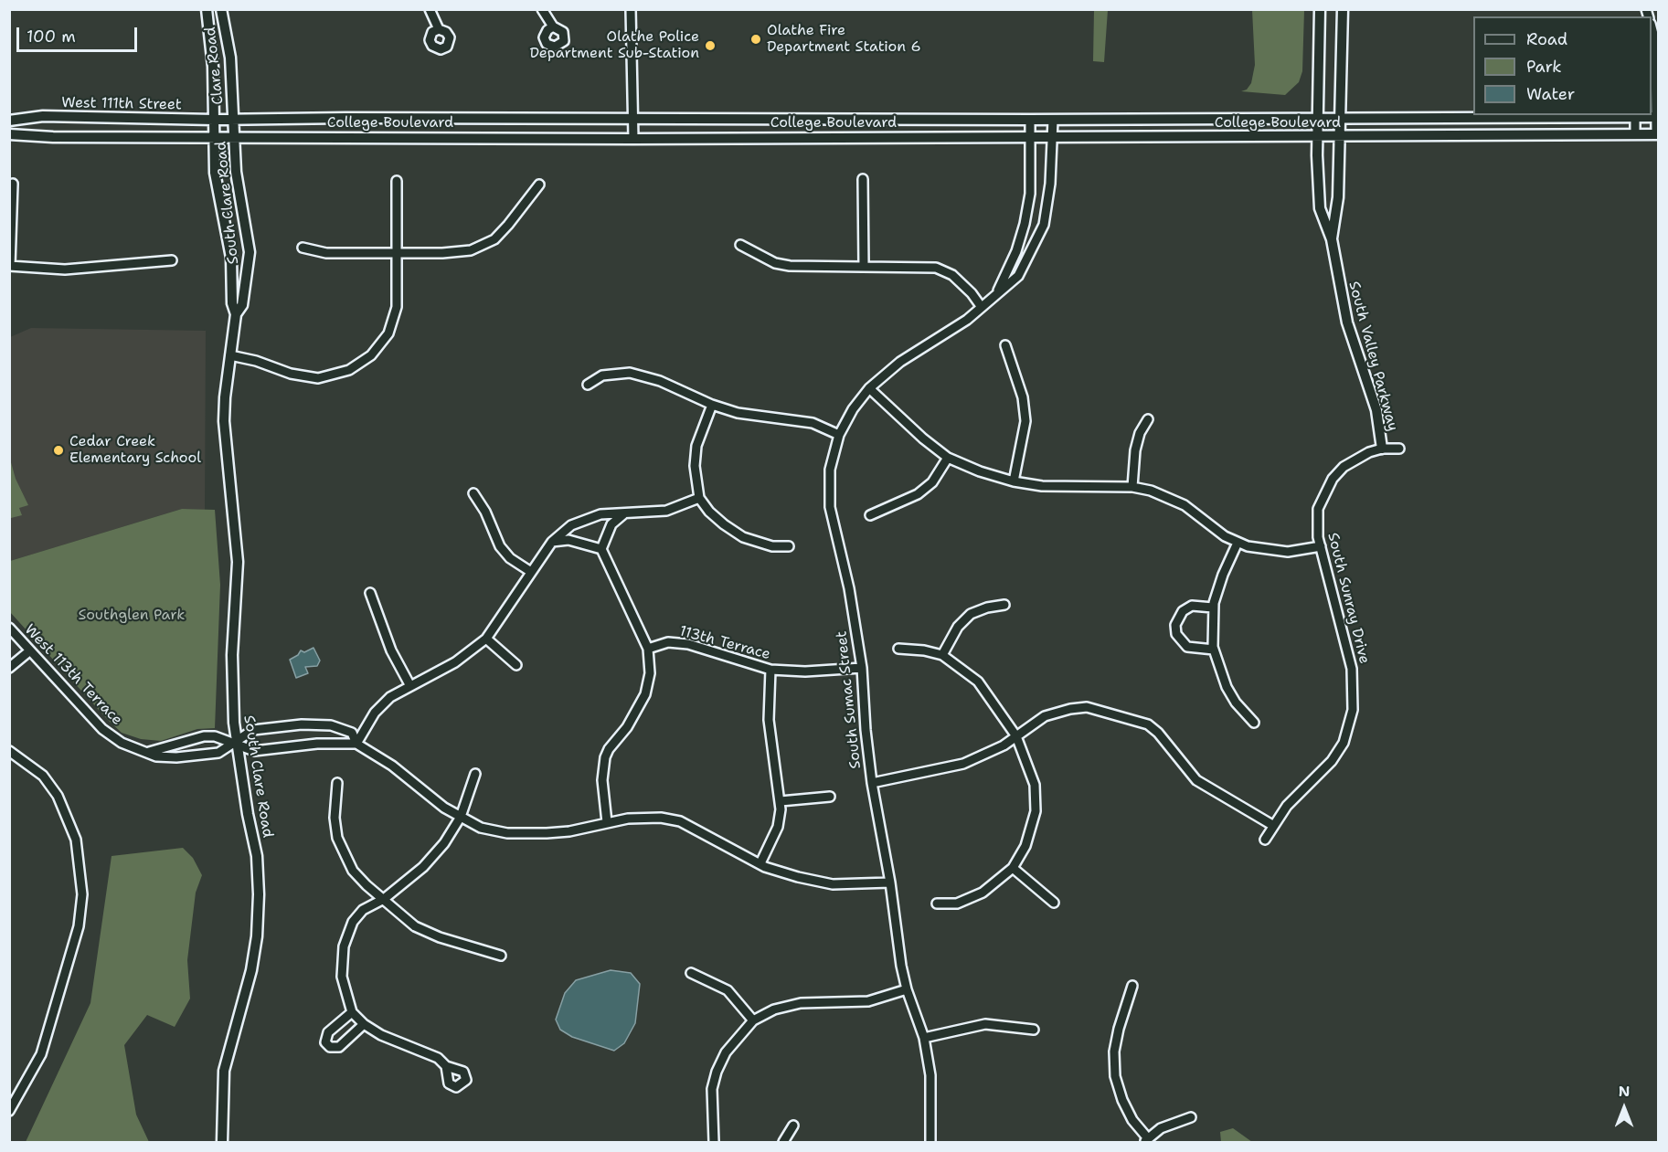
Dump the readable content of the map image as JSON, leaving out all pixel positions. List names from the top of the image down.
{
  "streets": {
    "street": [
      "Clare Road",
      "West 111th Street",
      "College Boulevard",
      "South Clare Road",
      "South Valley Parkway",
      "South Sunray Drive",
      "113th Terrace",
      "West 113th Terrace",
      "South Sumac Street"
    ]
  },
  "crossings": [
    ["Clare Road", "West 111th Street"],
    ["Clare Road", "College Boulevard"],
    ["Clare Road", "South Clare Road"],
    ["West 111th Street", "College Boulevard"],
    ["West 111th Street", "South Clare Road"],
    ["College Boulevard", "South Clare Road"],
    ["College Boulevard", "South Valley Parkway"],
    ["College Boulevard", "South Sumac Street"],
    ["South Clare Road", "West 113th Terrace"],
    ["South Valley Parkway", "South Sunray Drive"],
    ["113th Terrace", "South Sumac Street"],
    ["West 113th Terrace", "South Sumac Street"]
  ],
  "parks": ["Southglen Park"],
  "places": ["Olathe Fire Department Station 6", "Olathe Police Department Sub-Station", "Cedar Creek Elementary School"],
  "legend": ["Road", "Park", "Water"],
  "scale_bar": "100 m",
  "north": "top"
}
